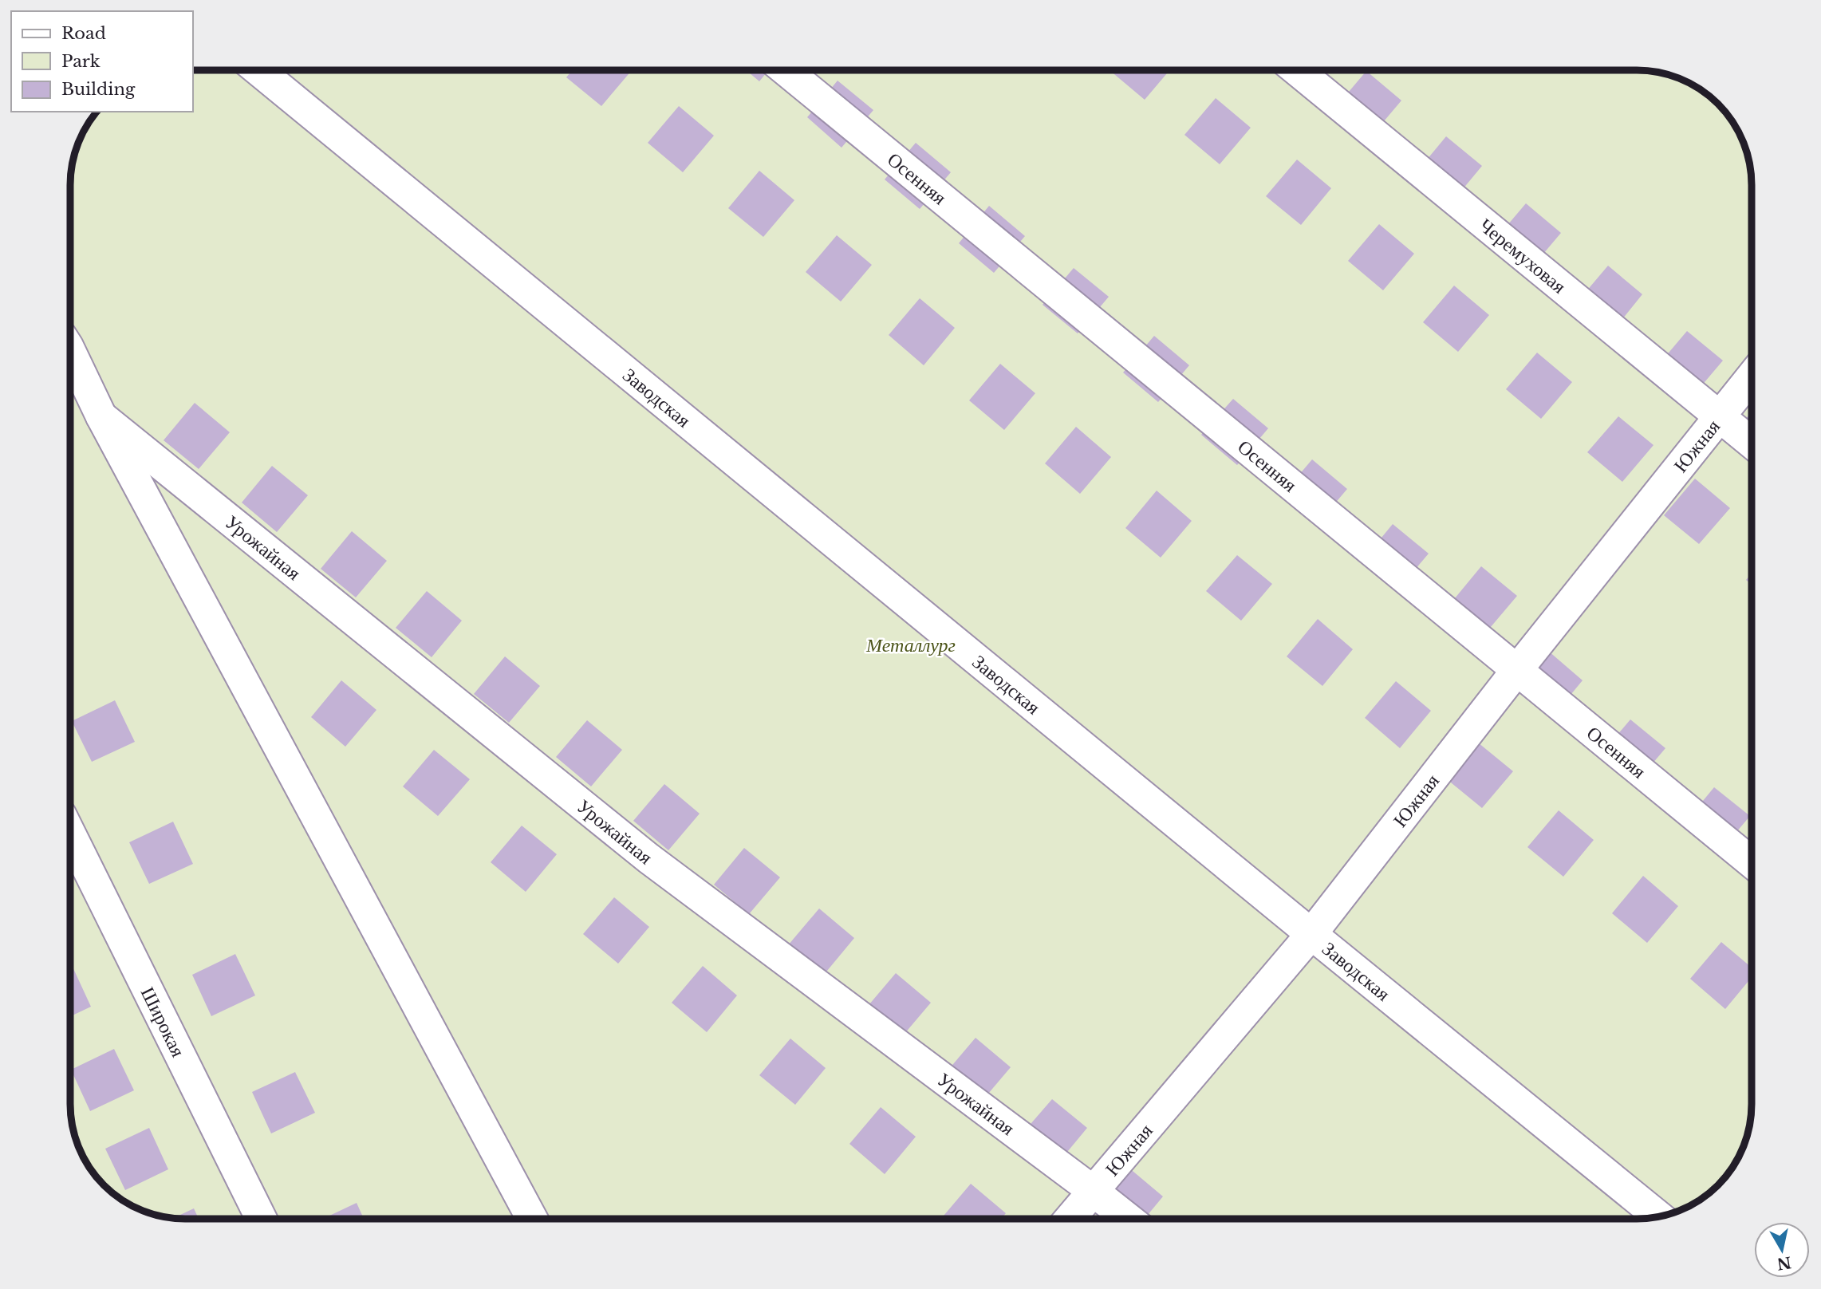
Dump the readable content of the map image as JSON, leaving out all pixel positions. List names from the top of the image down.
{
  "streets": {
    "street": [
      "Осенняя",
      "Черемуховая",
      "Заводская",
      "Южная",
      "Урожайная",
      "Широкая"
    ]
  },
  "crossings": [
    ["Осенняя", "Южная"],
    ["Черемуховая", "Южная"],
    ["Заводская", "Южная"],
    ["Южная", "Урожайная"]
  ],
  "parks": ["Металлург"],
  "legend": ["Road", "Park", "Building"],
  "north": "bottom"
}
